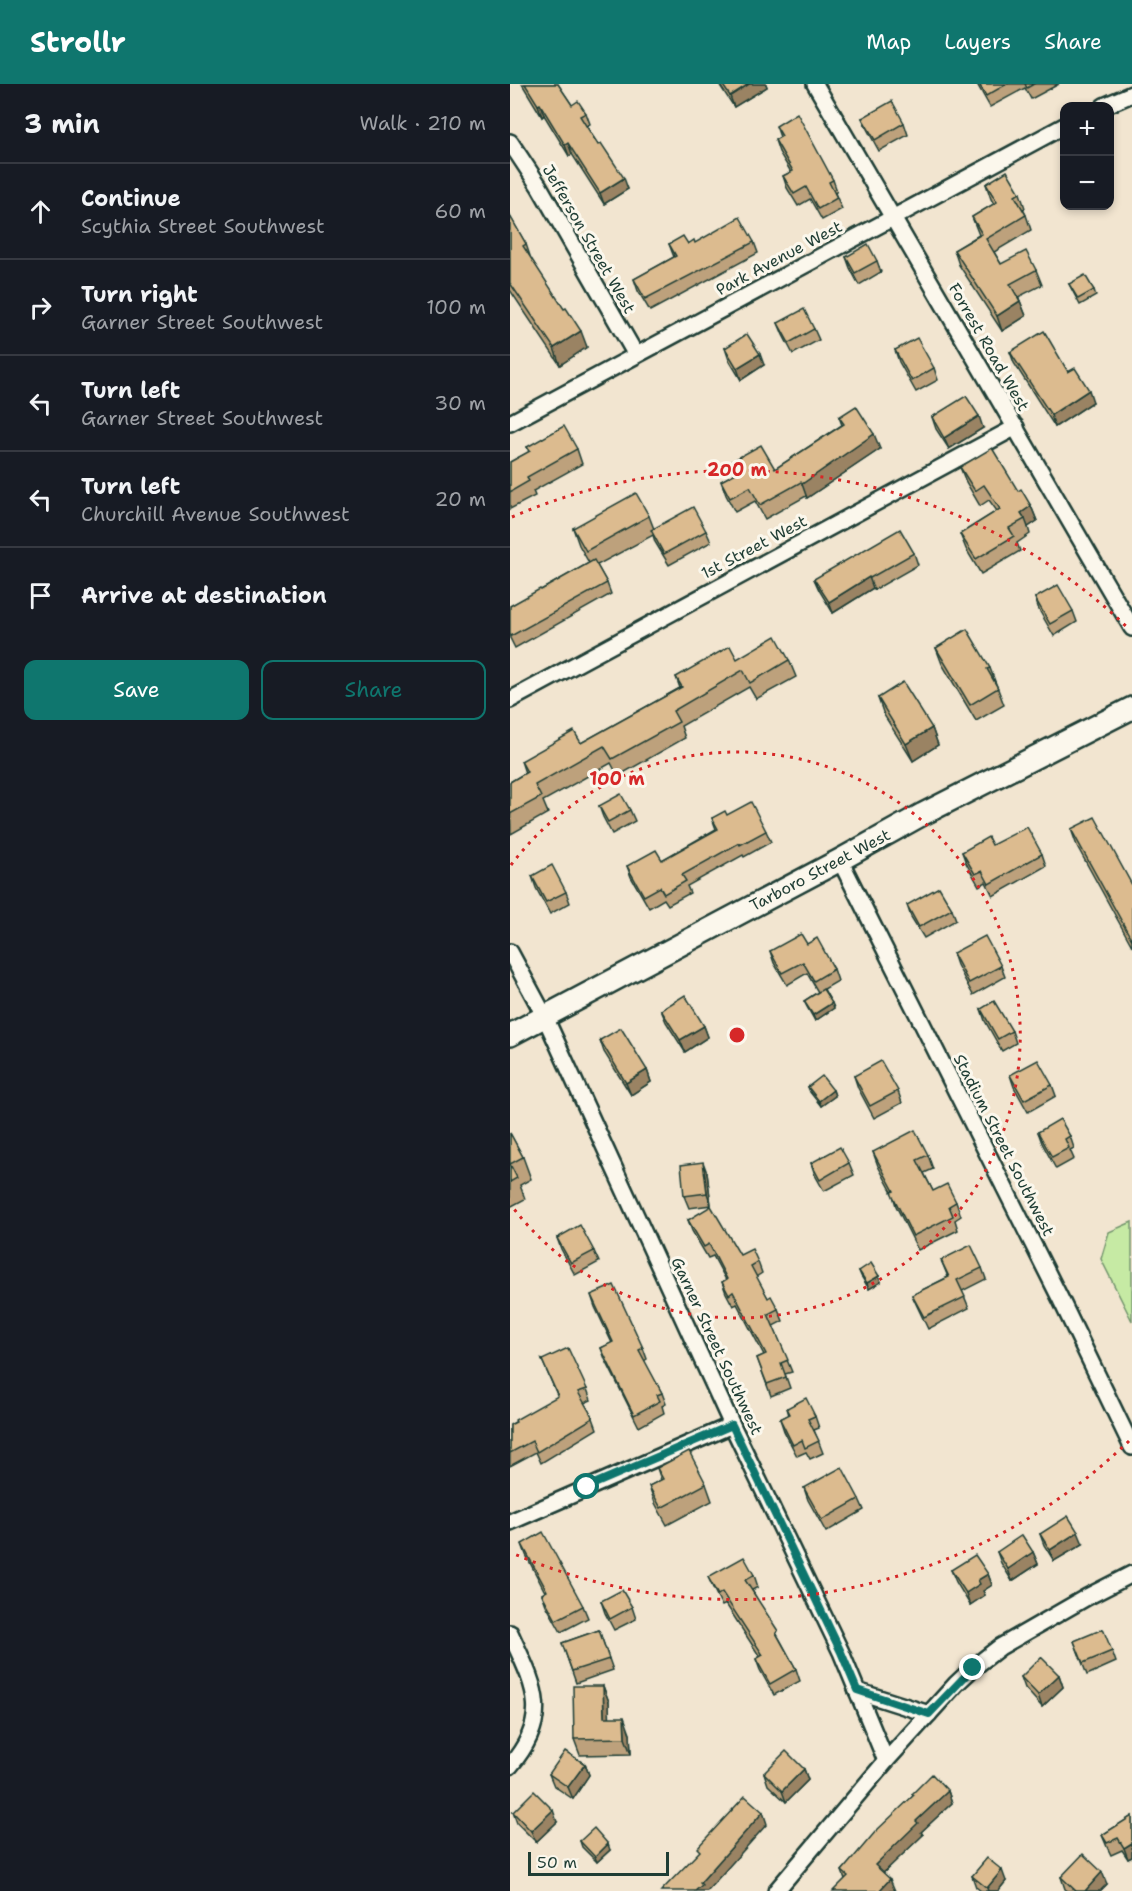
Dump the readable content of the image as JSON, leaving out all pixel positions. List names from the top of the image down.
{
  "streets": {
    "main road": ["Tarboro Street West"],
    "street": [
      "Jefferson Street West",
      "Park Avenue West",
      "Forrest Road West",
      "1st Street West",
      "Stadium Street Southwest",
      "Garner Street Southwest"
    ]
  },
  "crossings": [
    ["Jefferson Street West", "Park Avenue West"],
    ["Park Avenue West", "Forrest Road West"],
    ["Forrest Road West", "1st Street West"],
    ["Tarboro Street West", "Stadium Street Southwest"],
    ["Tarboro Street West", "Garner Street Southwest"]
  ],
  "scale_bar": "50 m",
  "page": {
    "header": "Strollr",
    "nav": ["Map", "Layers", "Share"],
    "heading": ["3 min", "Walk · 210 m"],
    "map_buttons": ["+", "−"],
    "list": [
      ["Continue", "Scythia Street Southwest", "60 m"],
      ["Turn right", "Garner Street Southwest", "100 m"],
      ["Turn left", "Garner Street Southwest", "30 m"],
      ["Turn left", "Churchill Avenue Southwest", "20 m"],
      "Arrive at destination"
    ],
    "buttons": ["Save", "Share"],
    "scale": "50 m"
  },
  "rings": ["200 m", "100 m"]
}
